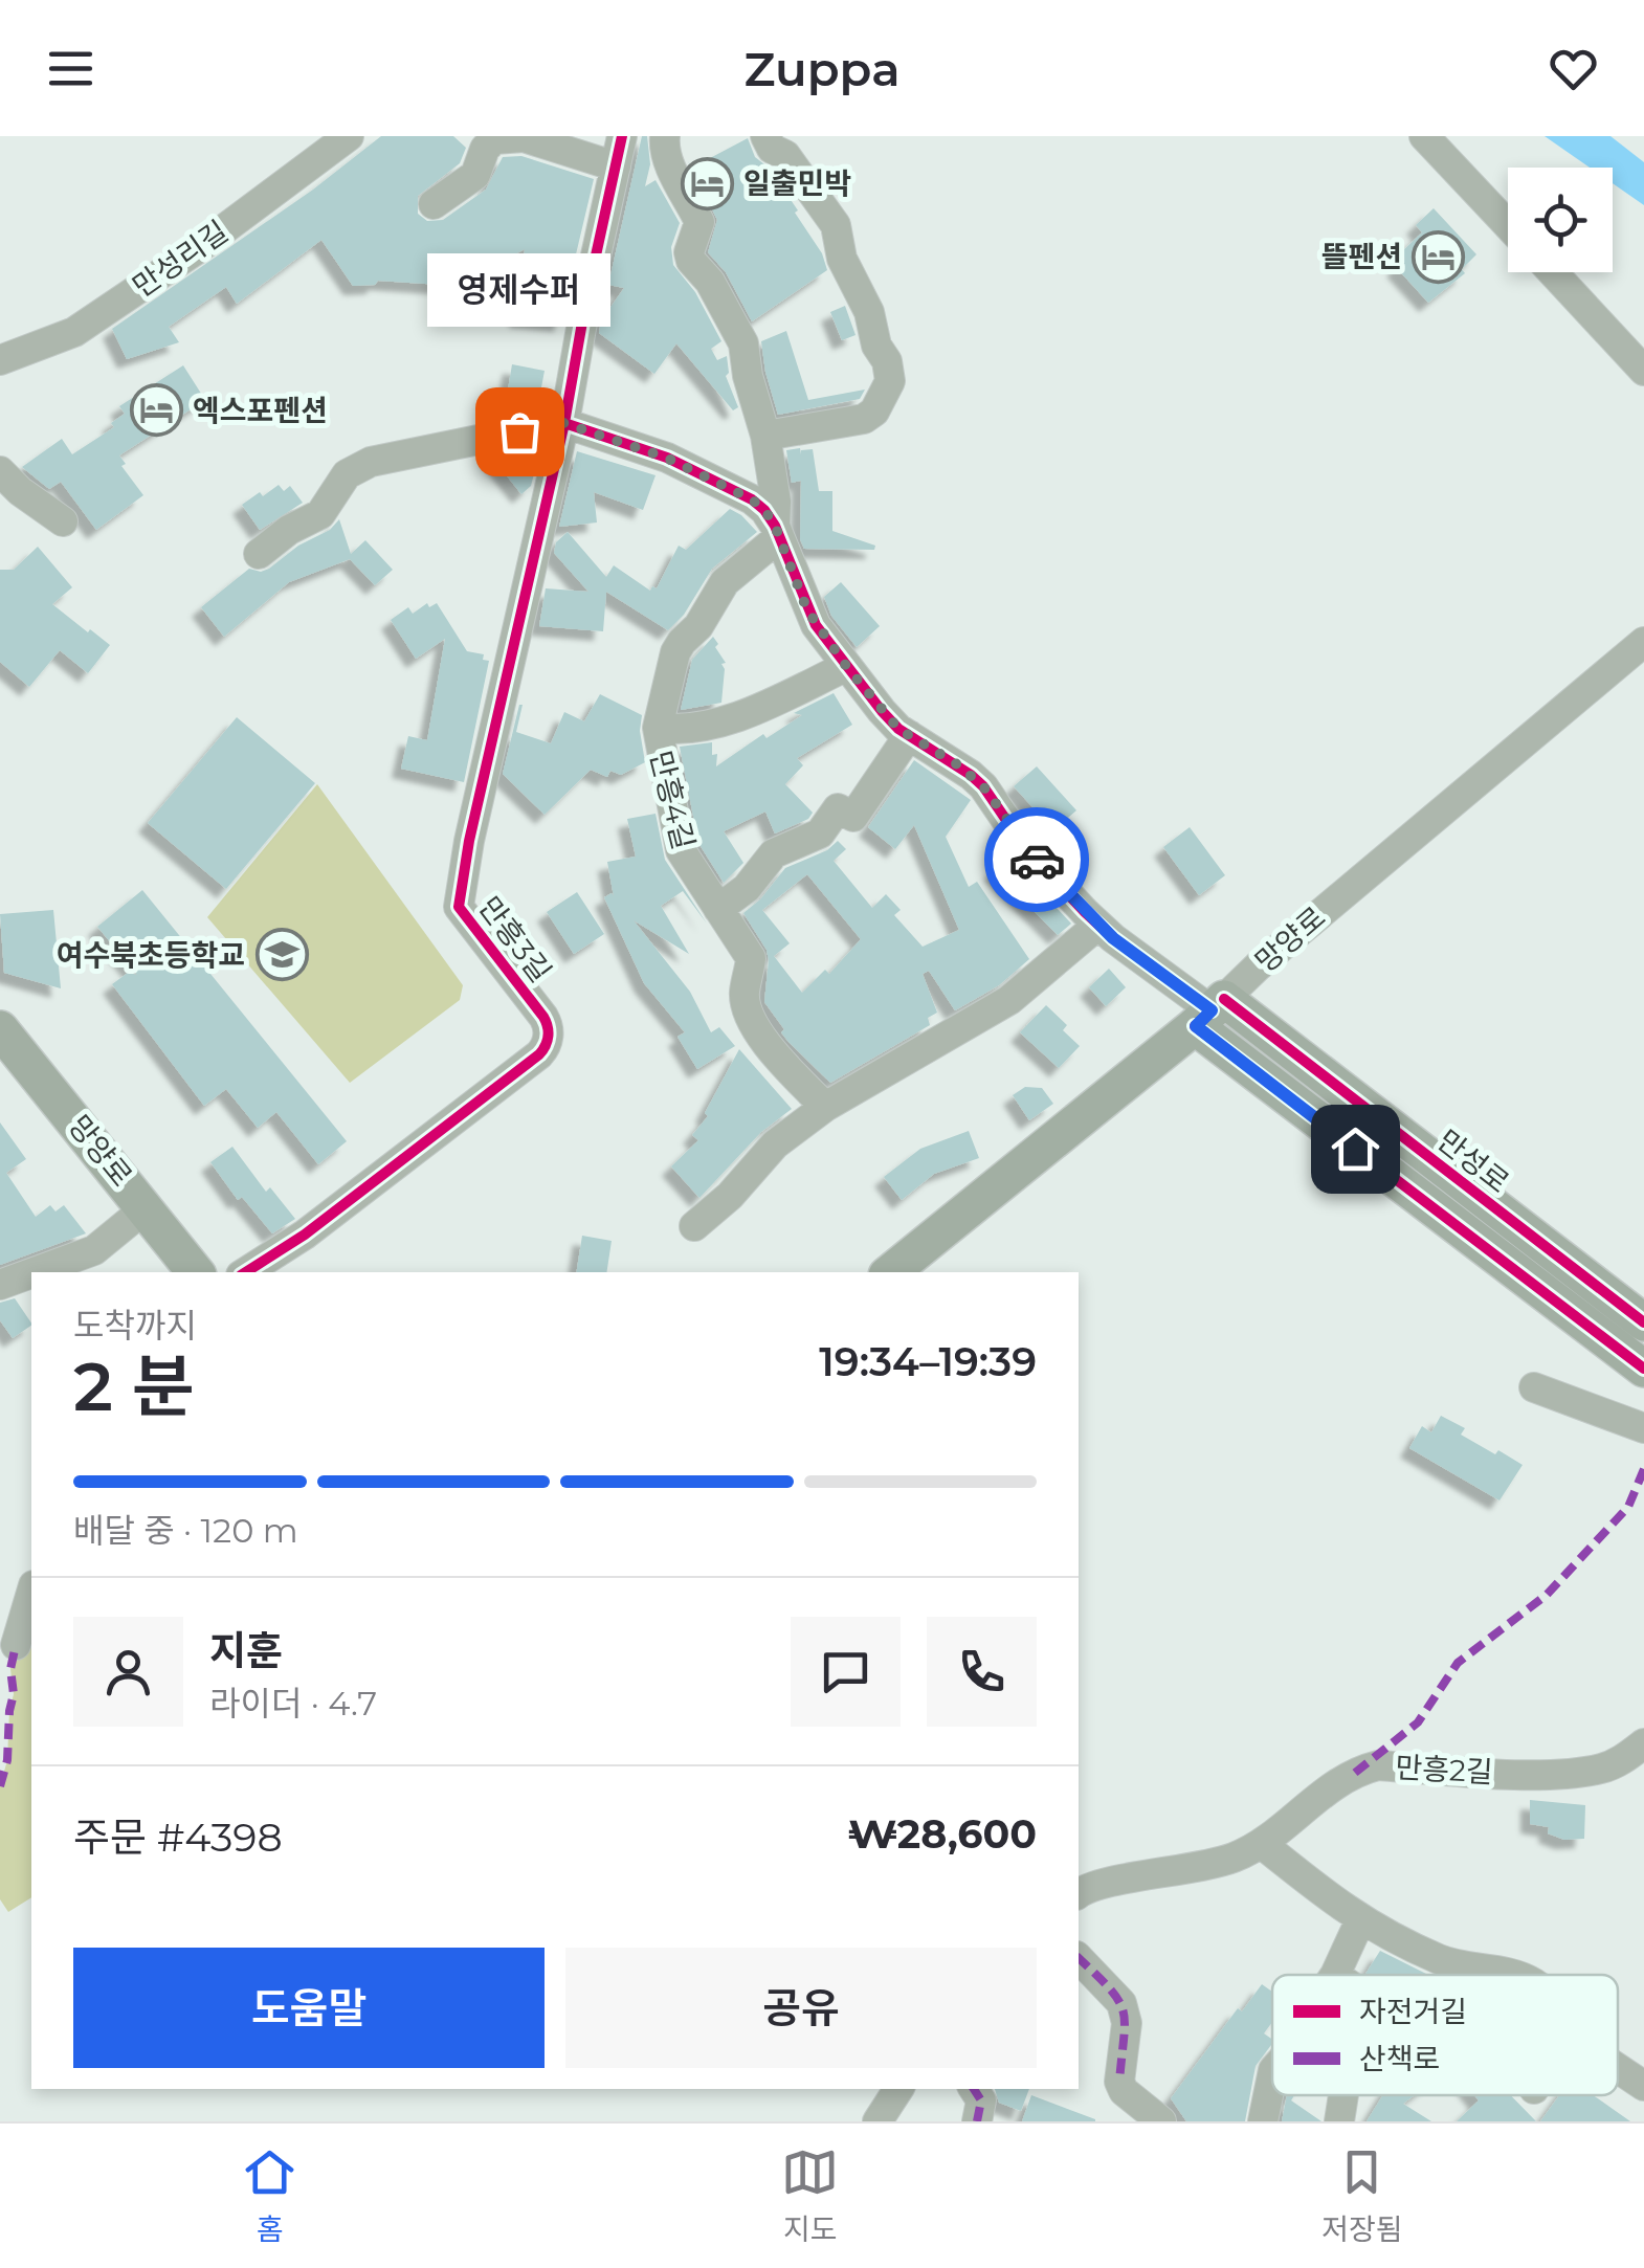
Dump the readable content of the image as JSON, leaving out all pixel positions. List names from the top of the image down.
{
  "streets": {
    "main road": ["망양로", "만성로"],
    "street": [
      "만성리길",
      "만흥4길",
      "만흥3길",
      "만흥2길"
    ]
  },
  "crossings": [
    ["망양로", "만성로"]
  ],
  "places": {
    "hotel": ["일출민박", "뜰펜션", "엑스포펜션"],
    "other": ["영제수퍼"],
    "school or university": ["여수북초등학교"]
  },
  "legend": ["자전거길", "산책로"],
  "page": {
    "header": "Zuppa",
    "bubble": "영제수퍼",
    "heading": ["2 분", "도착까지", "19:34–19:39"],
    "panel": [
      "지훈",
      "라이더 · 4.7",
      "주문 #4398",
      "₩28,600"
    ],
    "bar": "배달 중 · 120 m",
    "buttons": ["도움말", "공유"],
    "tabs": ["홈", "지도", "저장됨"]
  }
}
